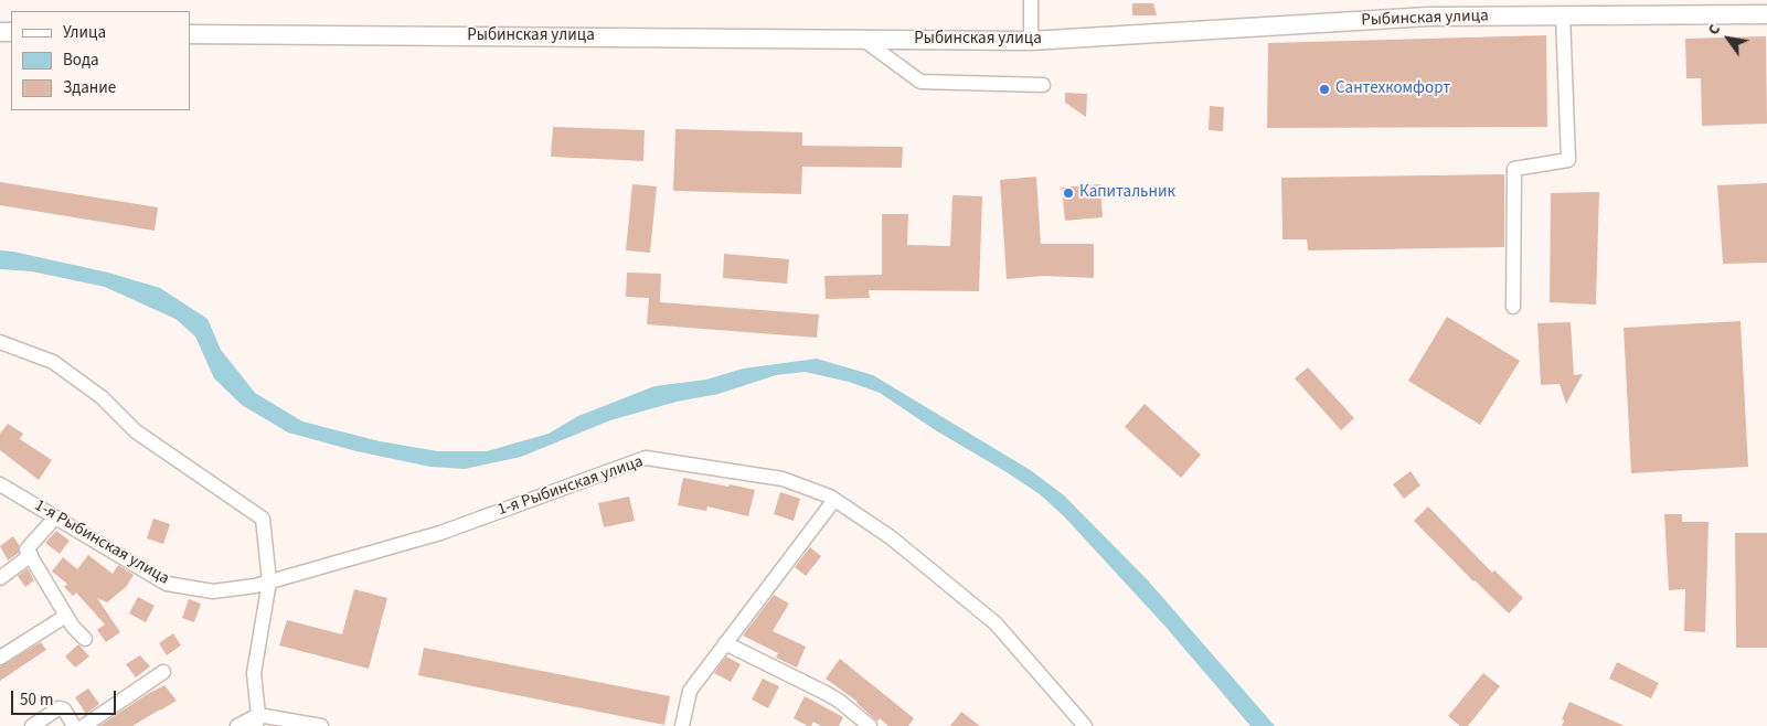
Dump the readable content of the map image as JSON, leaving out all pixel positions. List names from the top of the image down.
{
  "streets": {
    "main road": ["Рыбинская улица"],
    "street": ["1-я Рыбинская улица"]
  },
  "places": ["Сантехкомфорт", "Капитальник"],
  "legend": ["Улица", "Вода", "Здание"],
  "scale_bar": "50 m",
  "north": "top left"
}
